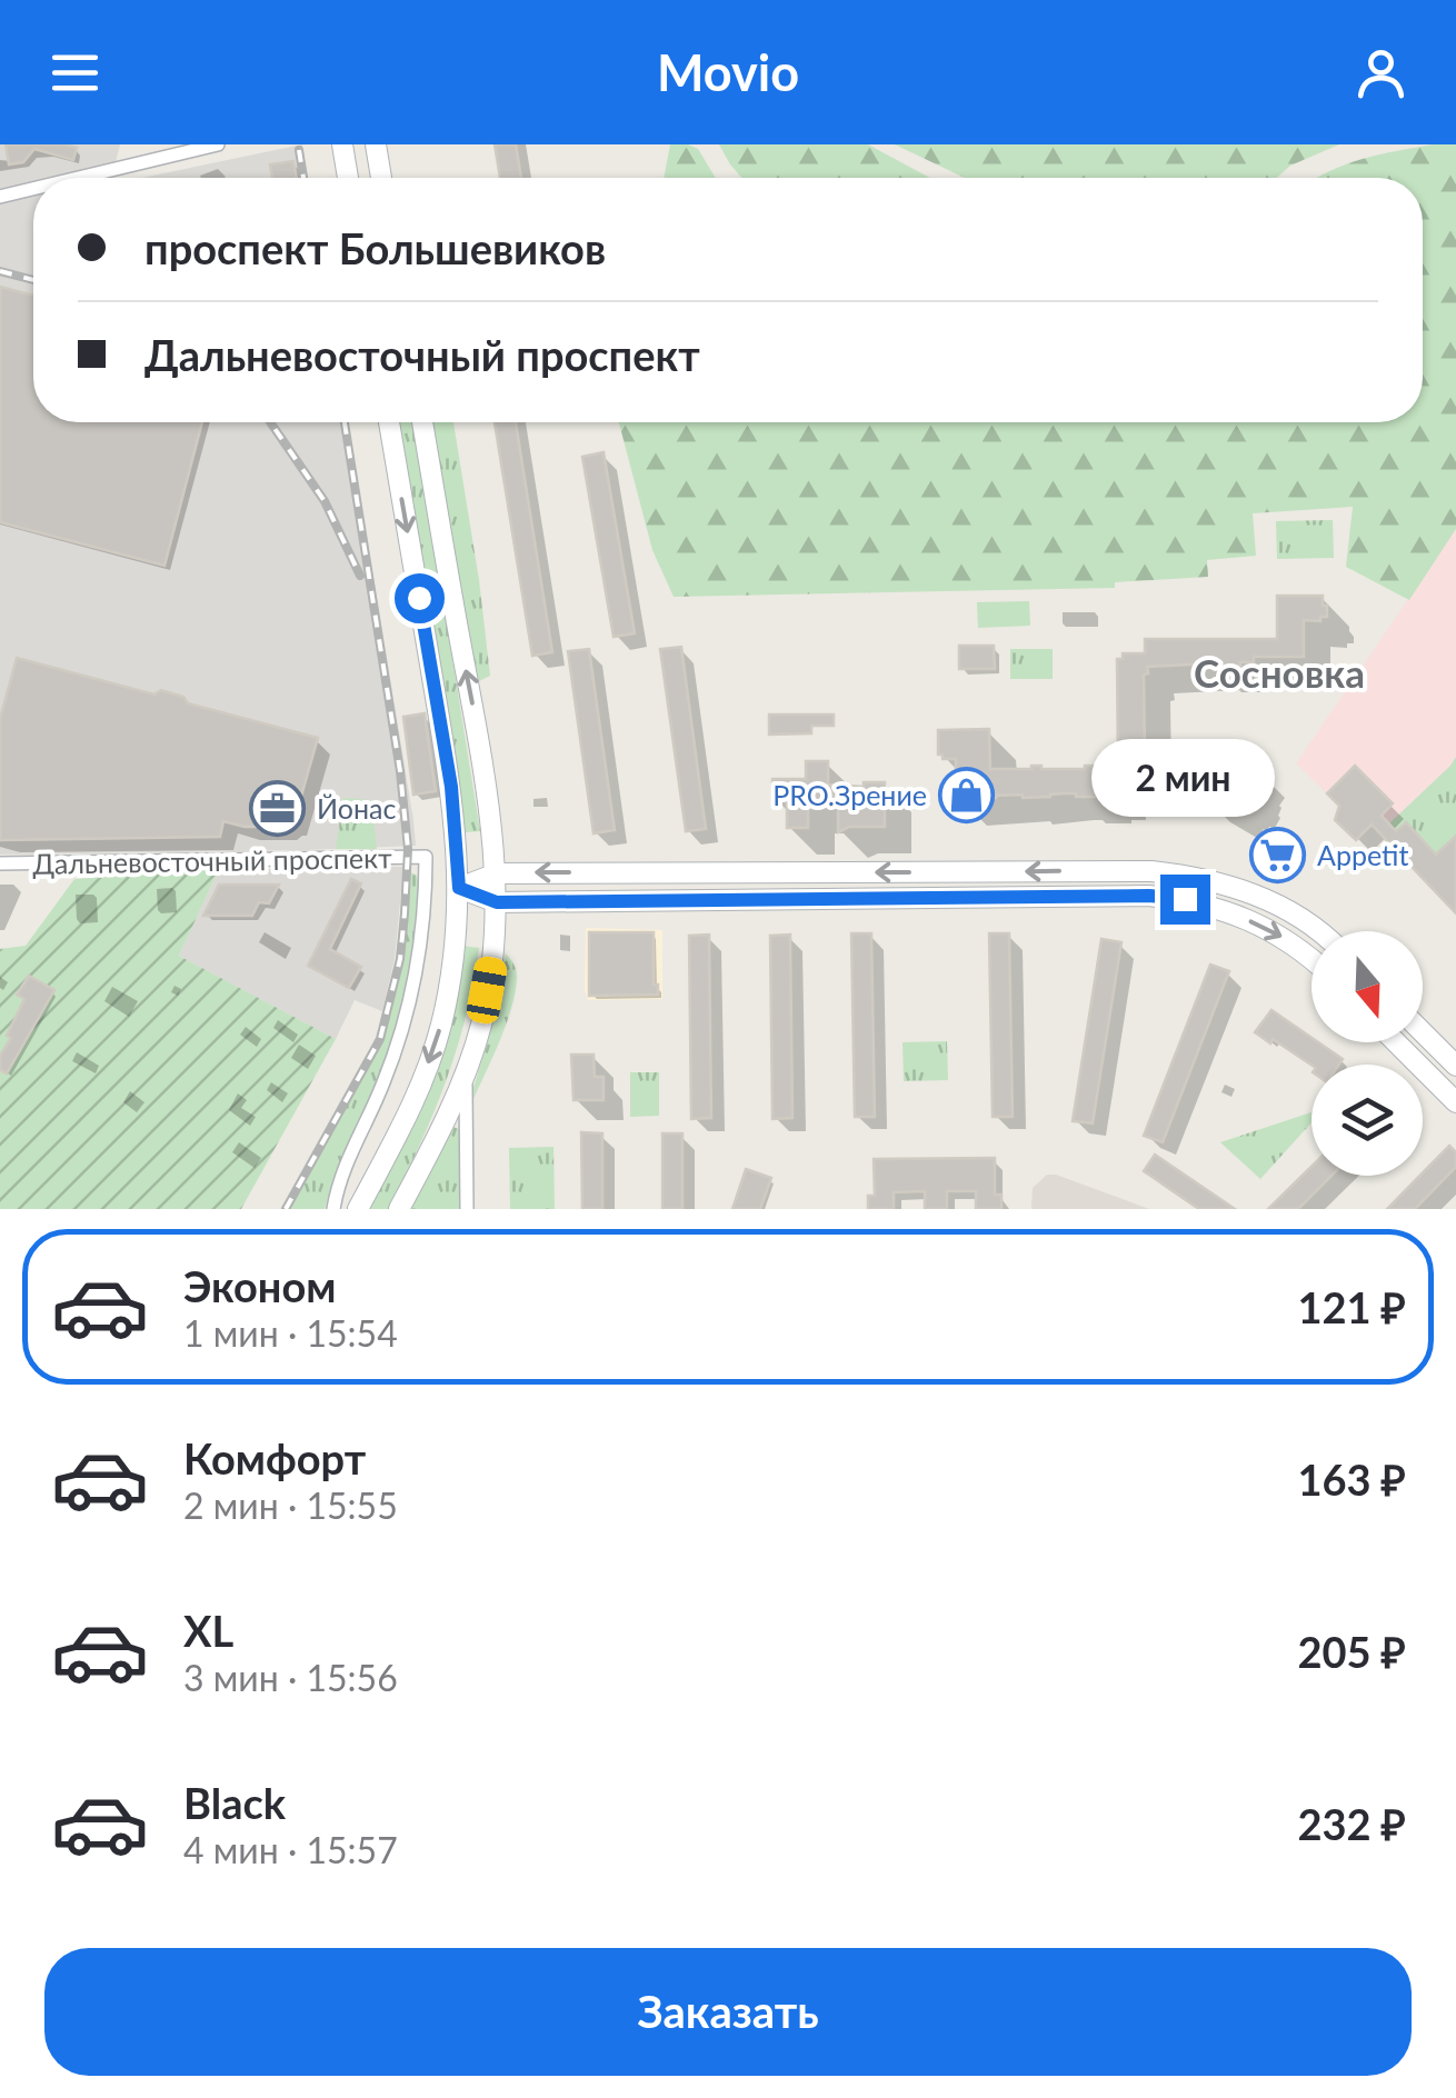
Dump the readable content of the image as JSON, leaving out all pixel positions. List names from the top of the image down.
{
  "streets": {
    "street": ["Дальневосточный проспект"]
  },
  "districts": ["Сосновка"],
  "places": {
    "shop": ["PRO.Зрение"],
    "office": ["Йонас"],
    "supermarket": ["Appetit"]
  },
  "north": "bottom",
  "page": {
    "header": "Movio",
    "banner": ["проспект Большевиков", "Дальневосточный проспект"],
    "bubble": "2 мин",
    "list": [
      {
        "name": "Эконом",
        "note": "1 мин · 15:54",
        "value": "121 ₽"
      },
      {
        "name": "Комфорт",
        "note": "2 мин · 15:55",
        "value": "163 ₽"
      },
      {
        "name": "XL",
        "note": "3 мин · 15:56",
        "value": "205 ₽"
      },
      {
        "name": "Black",
        "note": "4 мин · 15:57",
        "value": "232 ₽"
      }
    ],
    "buttons": "Заказать"
  }
}
